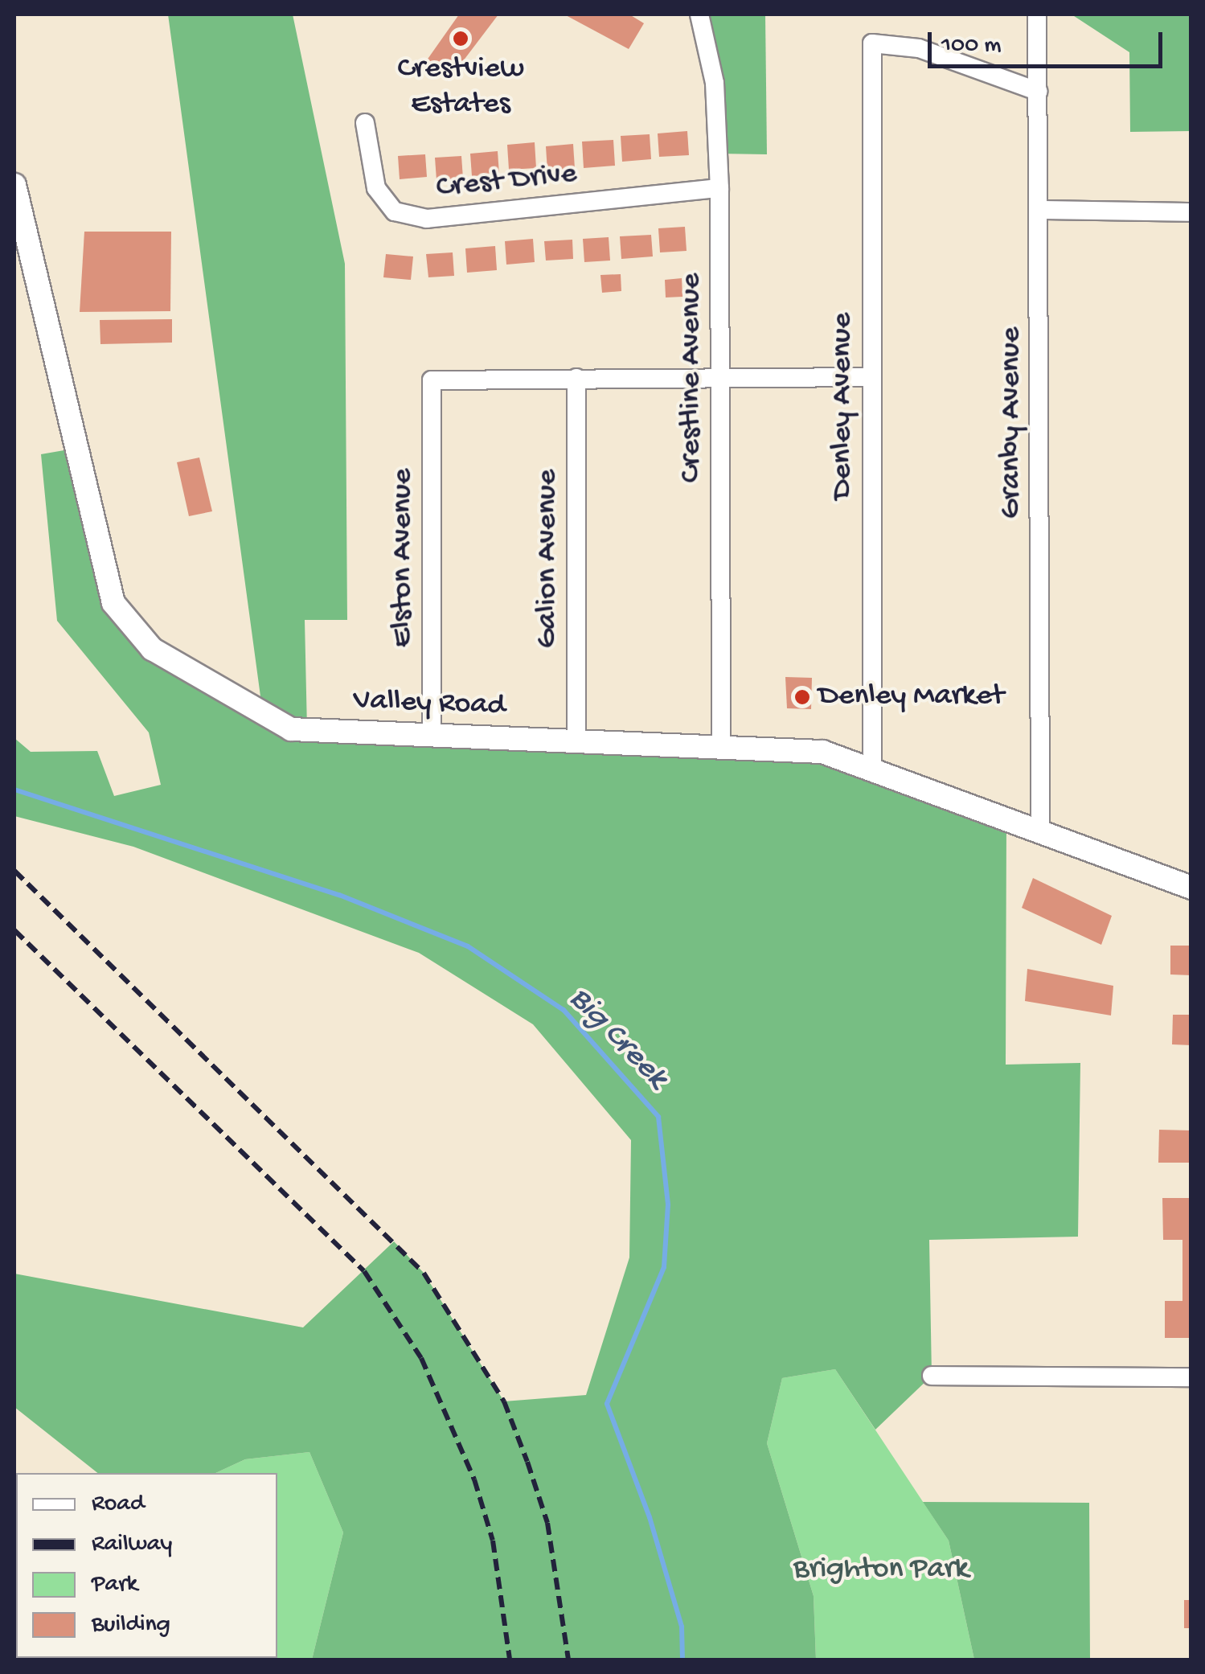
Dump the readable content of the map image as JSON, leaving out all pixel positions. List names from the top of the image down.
{
  "streets": {
    "street": [
      "Crest Drive",
      "Crestline Avenue",
      "Denley Avenue",
      "Granby Avenue",
      "Elston Avenue",
      "Galion Avenue",
      "Valley Road"
    ]
  },
  "crossings": [
    ["Crest Drive", "Crestline Avenue"],
    ["Crestline Avenue", "Valley Road"],
    ["Denley Avenue", "Granby Avenue"],
    ["Denley Avenue", "Valley Road"],
    ["Granby Avenue", "Valley Road"],
    ["Elston Avenue", "Galion Avenue"],
    ["Elston Avenue", "Valley Road"],
    ["Galion Avenue", "Valley Road"]
  ],
  "water": ["Big Creek"],
  "parks": ["Brighton Park"],
  "places": ["Crestview Estates", "Denley Market"],
  "legend": [
    "Road",
    "Railway",
    "Park",
    "Building"
  ],
  "scale_bar": "100 m"
}
